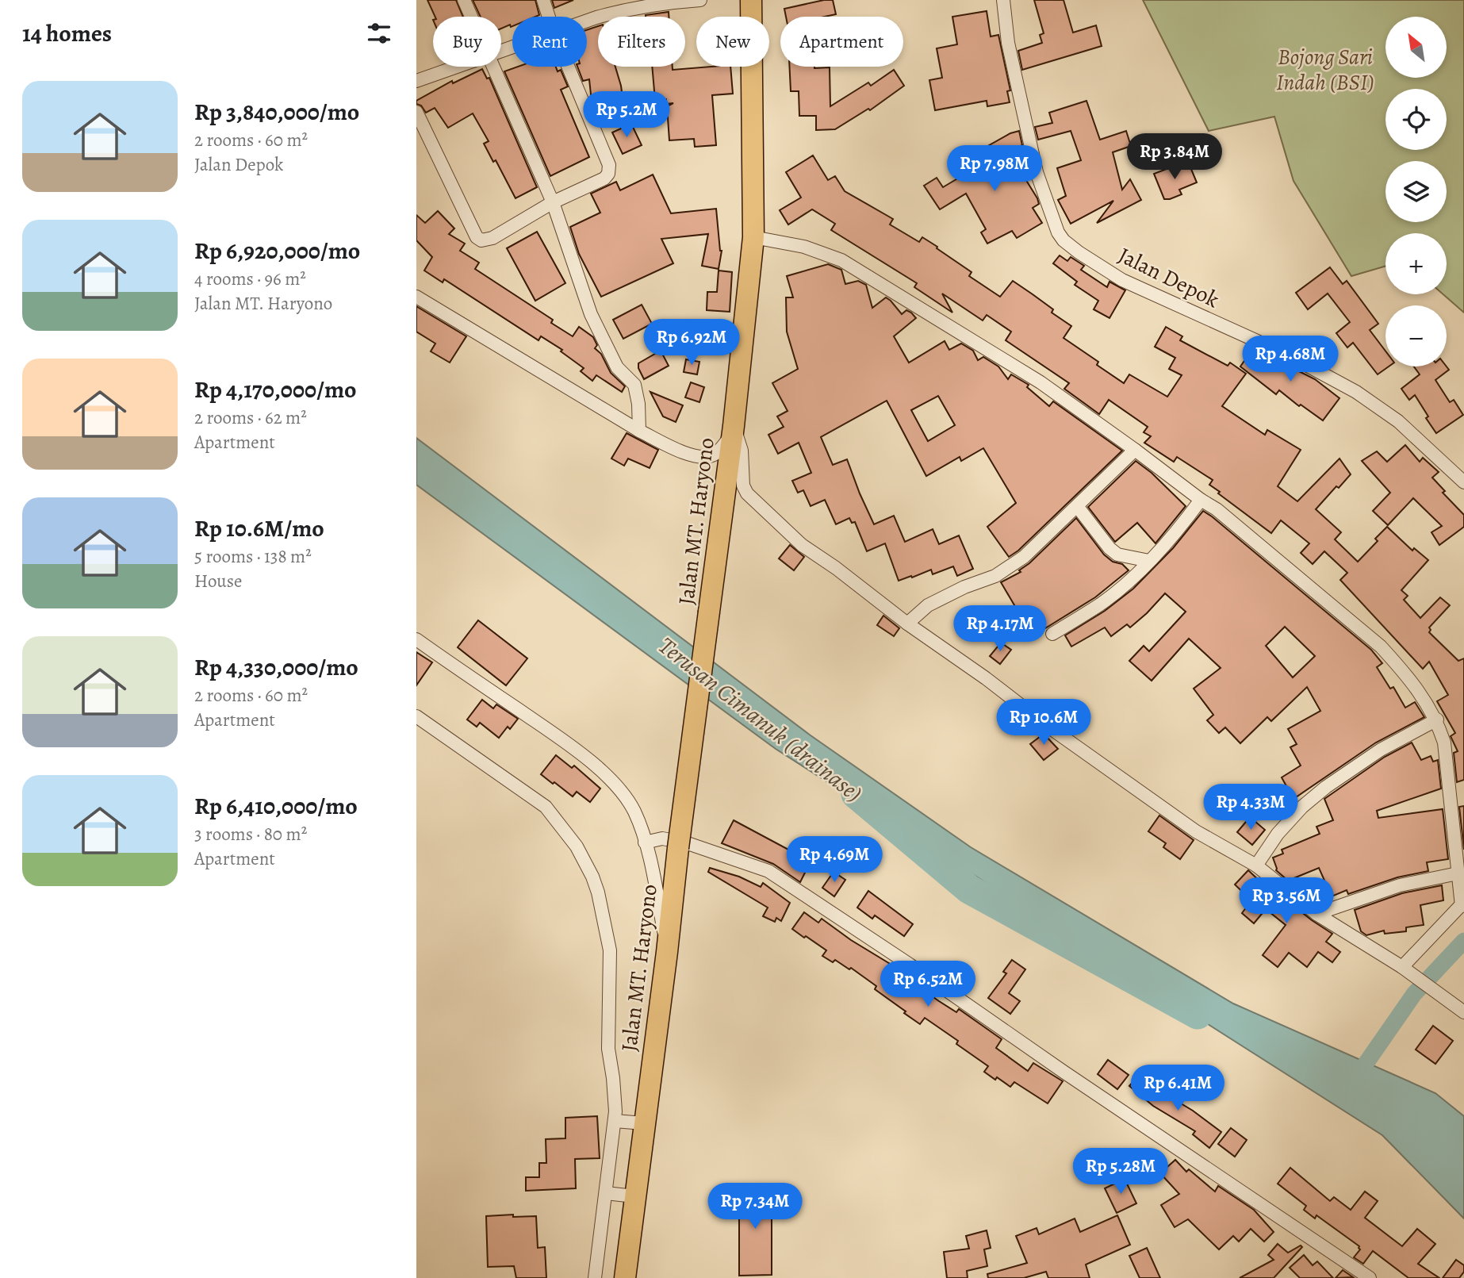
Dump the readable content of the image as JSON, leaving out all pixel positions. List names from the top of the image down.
{
  "streets": {
    "main road": ["Jalan MT. Haryono"],
    "street": ["Jalan Depok"]
  },
  "water": ["Terusan Cimanuk (drainase)"],
  "parks": ["Bojong Sari Indah (BSI)"],
  "north": "top left",
  "page": {
    "heading": "14 homes",
    "map_buttons": ["+", "−"],
    "chip": [
      "Buy",
      "Rent",
      "Filters",
      "New",
      "Apartment"
    ],
    "list": [
      {
        "name": "Rp 3,840,000/mo",
        "note": "2 rooms · 60 m² · Jalan Depok"
      },
      {
        "name": "Rp 6,920,000/mo",
        "note": "4 rooms · 96 m² · Jalan MT. Haryono"
      },
      {
        "name": "Rp 4,170,000/mo",
        "note": "2 rooms · 62 m² · Apartment"
      },
      {
        "name": "Rp 10.6M/mo",
        "note": "5 rooms · 138 m² · House"
      },
      {
        "name": "Rp 4,330,000/mo",
        "note": "2 rooms · 60 m² · Apartment"
      },
      {
        "name": "Rp 6,410,000/mo",
        "note": "3 rooms · 80 m² · Apartment"
      }
    ],
    "price": [
      "Rp 5.2M",
      "Rp 3.84M",
      "Rp 7.98M",
      "Rp 6.92M",
      "Rp 4.68M",
      "Rp 4.17M",
      "Rp 10.6M",
      "Rp 4.33M",
      "Rp 4.69M",
      "Rp 3.56M",
      "Rp 6.52M",
      "Rp 6.41M",
      "Rp 5.28M",
      "Rp 7.34M"
    ]
  }
}
